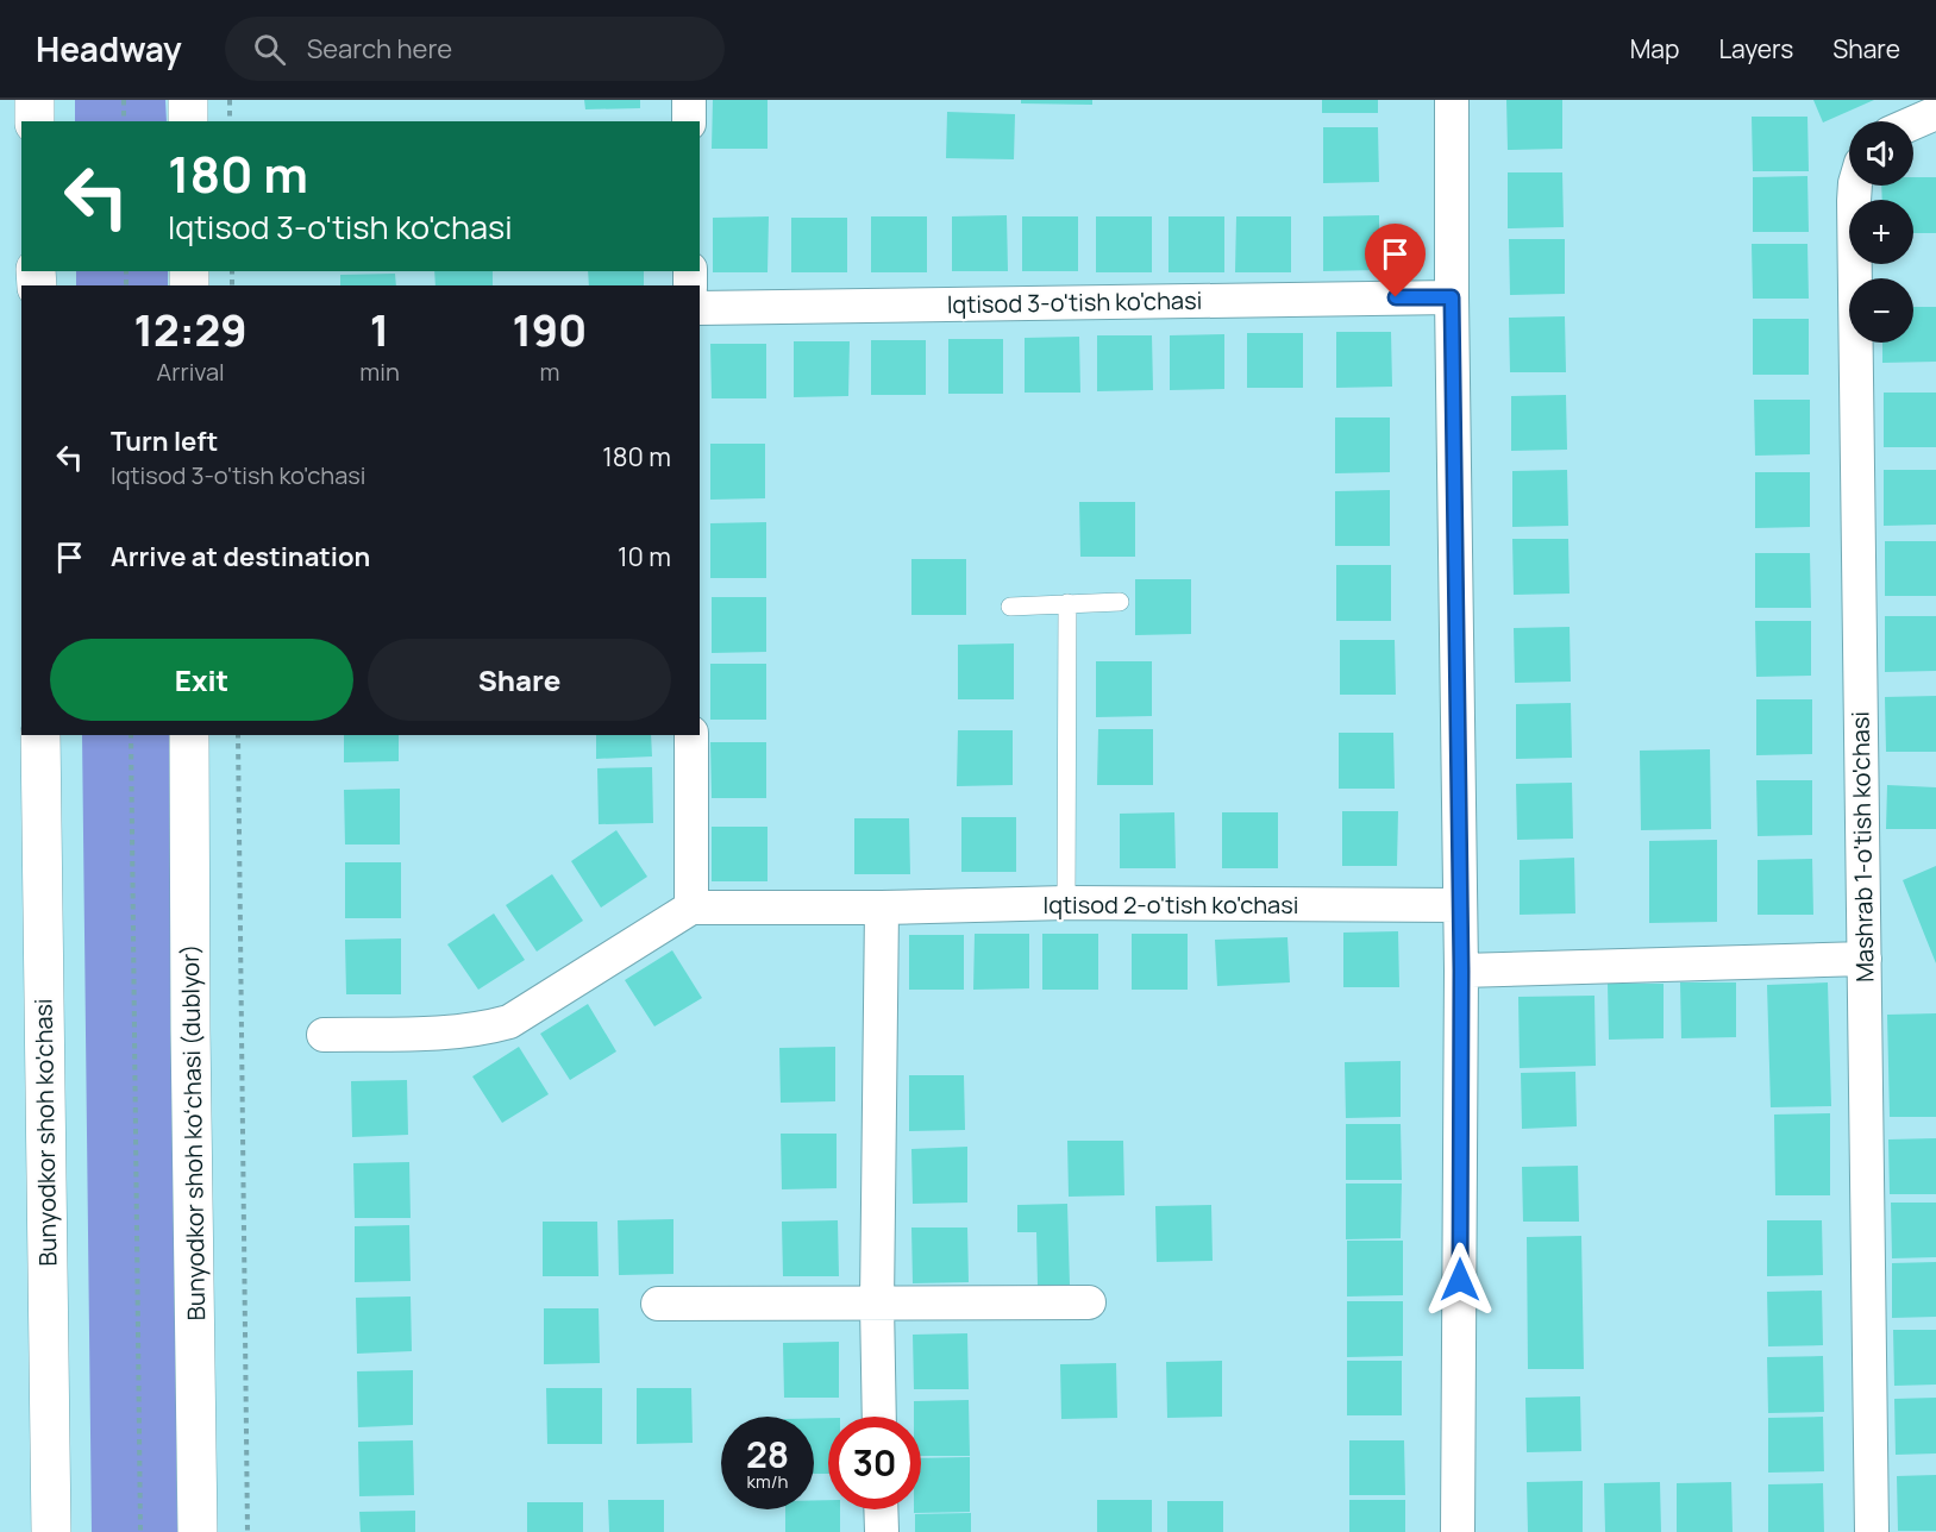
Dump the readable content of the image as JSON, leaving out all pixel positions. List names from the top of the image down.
{
  "streets": {
    "main road": ["Bunyodkor shoh ko'chasi", "Bunyodkor shoh koʻchasi (dublyor)"],
    "street": ["Iqtisod 3-o'tish ko'chasi", "Mashrab 1-o'tish ko'chasi", "Iqtisod 2-o'tish ko'chasi"]
  },
  "page": {
    "header": "Headway",
    "search": "Search here",
    "nav": ["Map", "Layers", "Share"],
    "map_buttons": ["+", "−"],
    "turn": ["180 m", "Iqtisod 3-o'tish ko'chasi"],
    "eta": [
      "12:29",
      "Arrival",
      "1",
      "min",
      "190",
      "m"
    ],
    "list": [
      {
        "name": "Turn left",
        "note": "Iqtisod 3-o'tish ko'chasi",
        "value": "180 m"
      },
      {
        "name": "Arrive at destination",
        "value": "10 m"
      }
    ],
    "buttons": ["Exit", "Share"],
    "speed": "28 km/h",
    "limit": "30"
  }
}
